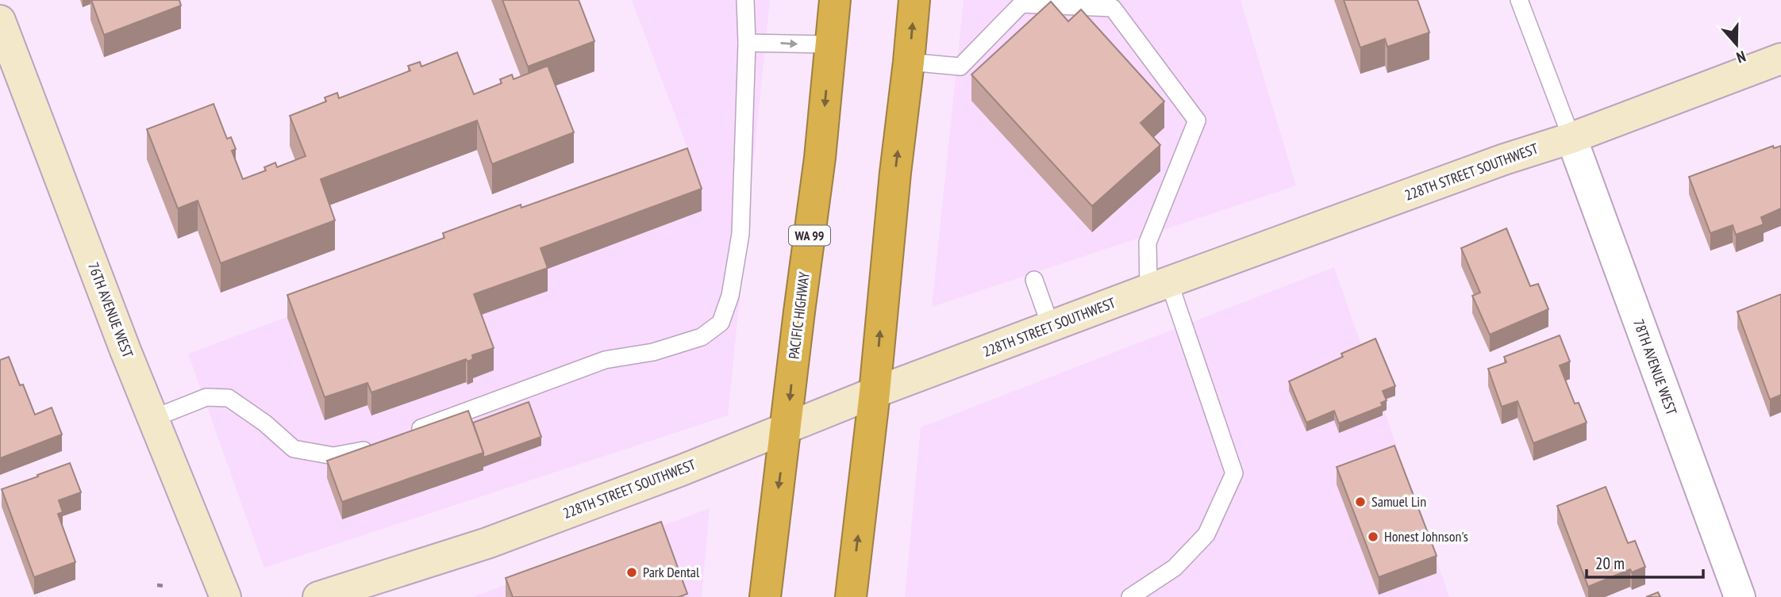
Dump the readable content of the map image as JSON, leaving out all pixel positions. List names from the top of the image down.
{
  "streets": {
    "highway": ["WA 99", "PACIFIC HIGHWAY"],
    "street": ["228TH STREET SOUTHWEST", "76TH AVENUE WEST", "78TH AVENUE WEST"]
  },
  "crossings": [
    ["228TH STREET SOUTHWEST", "PACIFIC HIGHWAY"],
    ["228TH STREET SOUTHWEST", "78TH AVENUE WEST"]
  ],
  "places": ["Samuel Lin", "Honest Johnson's", "Park Dental"],
  "scale_bar": "20 m",
  "north": "bottom"
}
